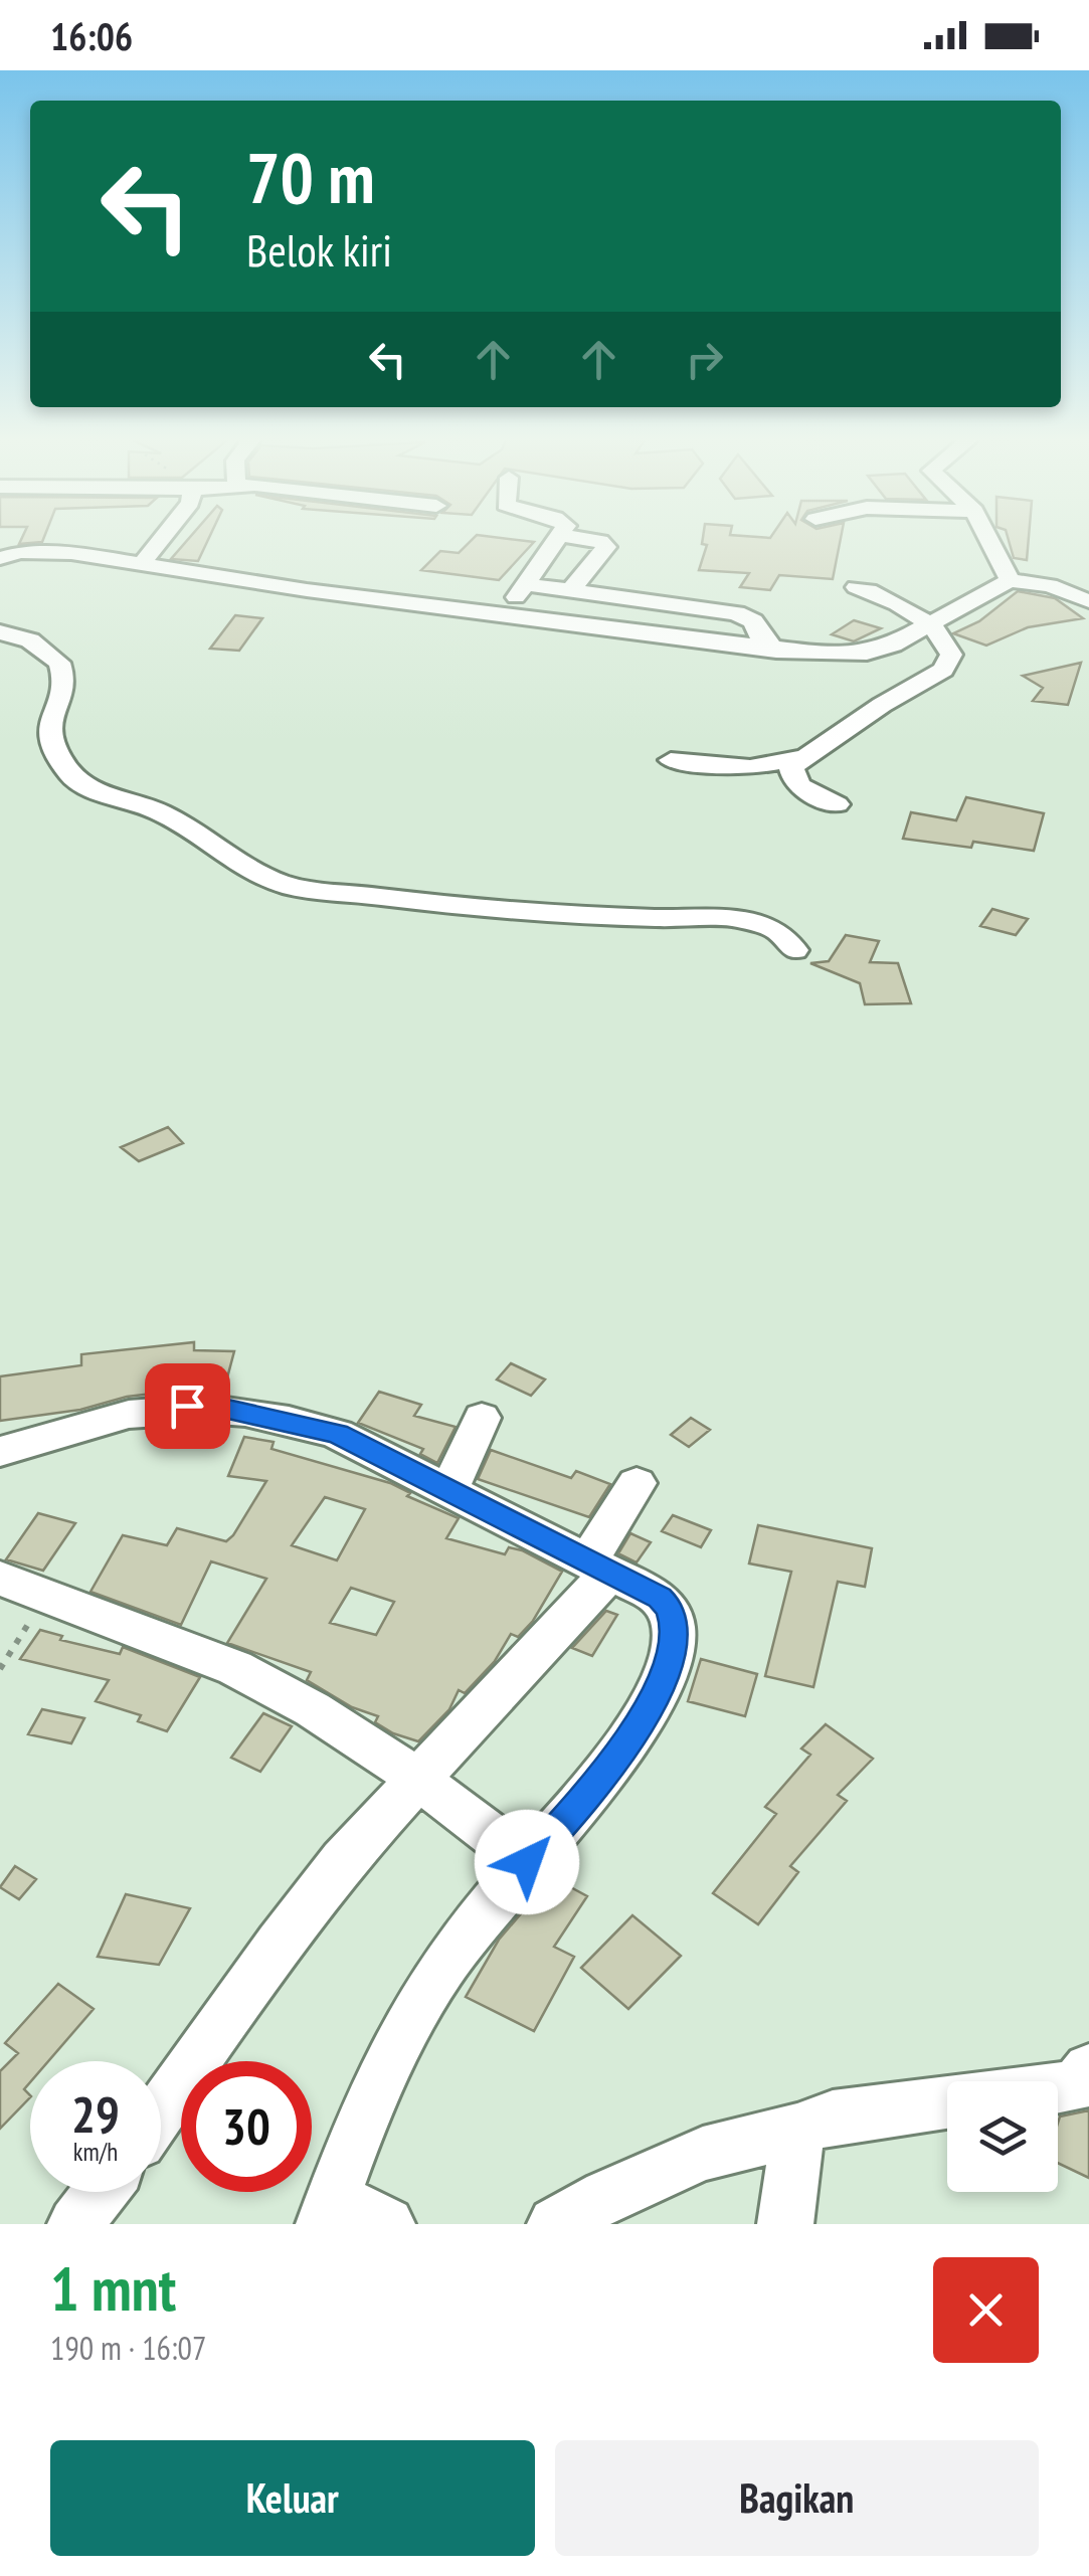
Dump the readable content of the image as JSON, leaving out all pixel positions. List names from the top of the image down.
{
  "page": {
    "status": "16:06",
    "turn": ["70 m", "Belok kiri"],
    "speed": "29 km/h",
    "limit": "30",
    "heading": ["1 mnt", "190 m · 16:07"],
    "buttons": ["Keluar", "Bagikan"]
  }
}
